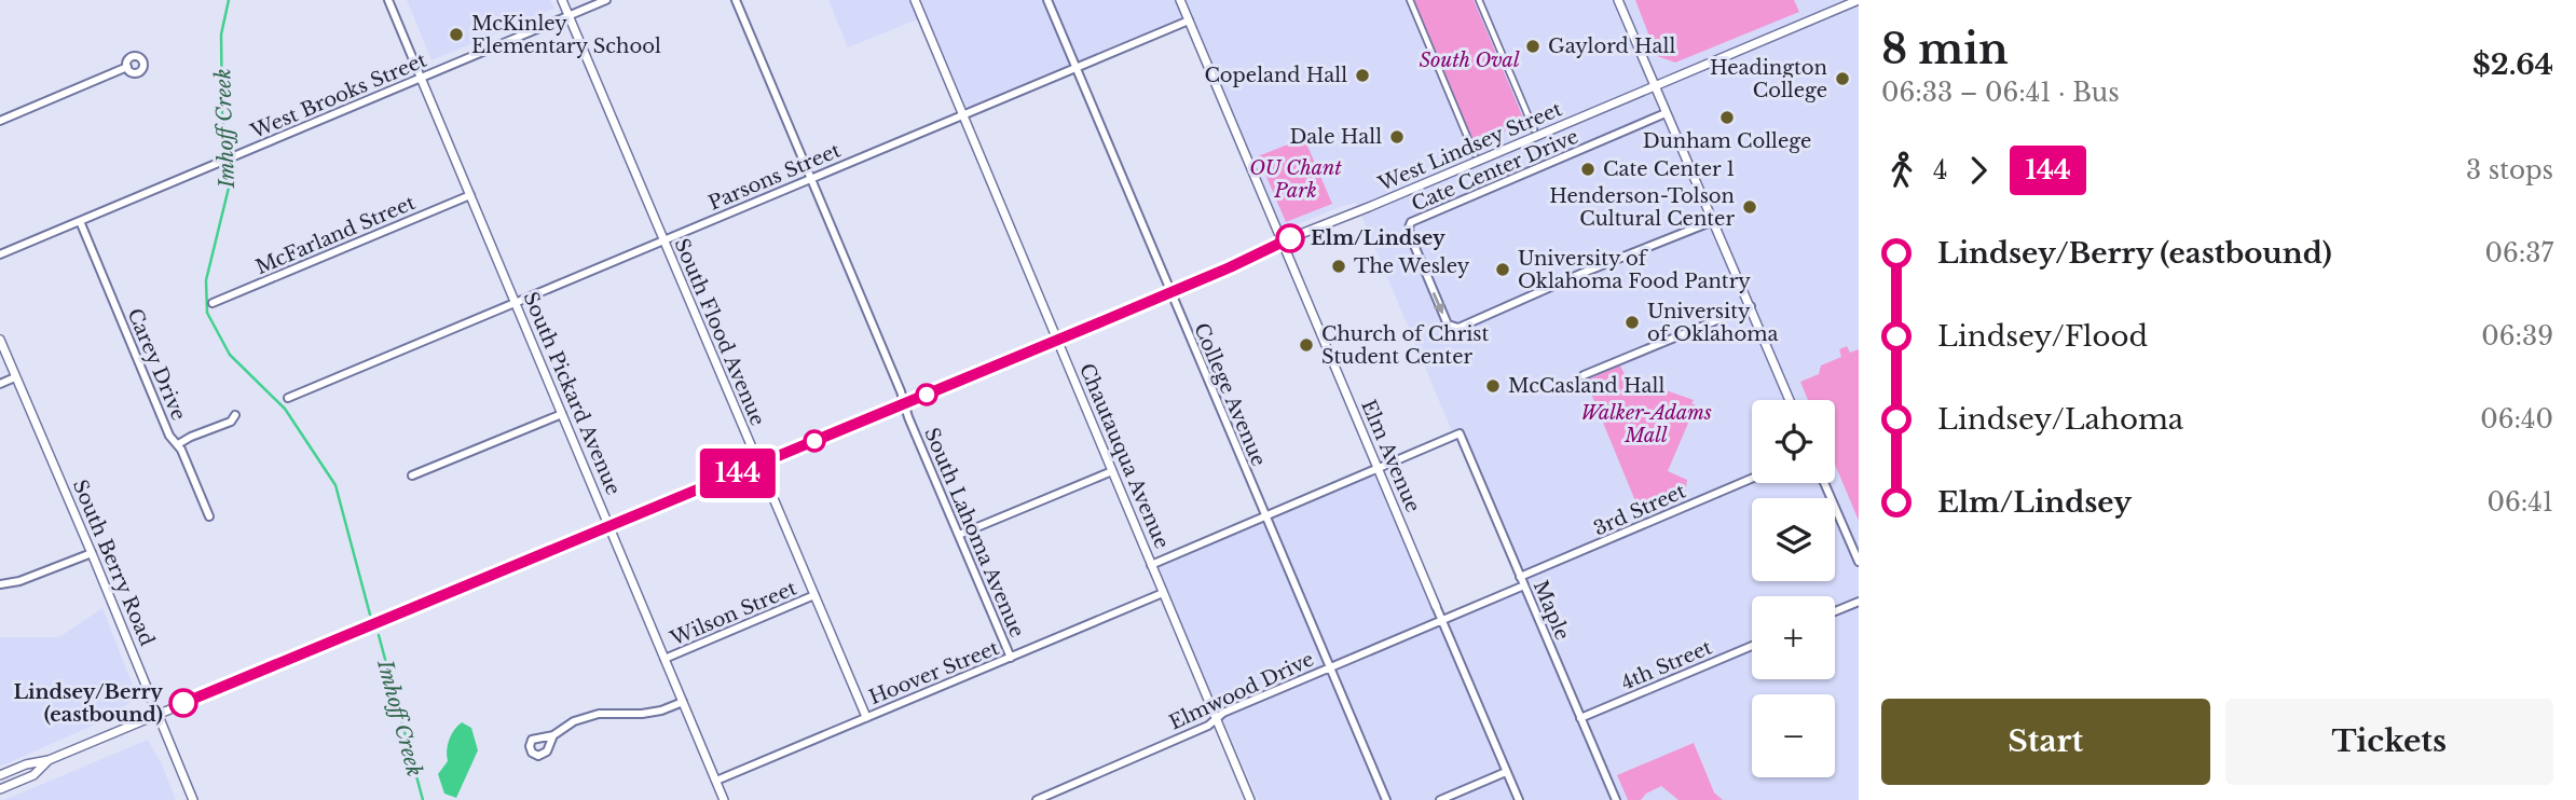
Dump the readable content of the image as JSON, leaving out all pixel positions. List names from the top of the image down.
{
  "streets": {
    "street": [
      "West Brooks Street",
      "West Lindsey Street",
      "Cate Center Drive",
      "Parsons Street",
      "McFarland Street",
      "South Flood Avenue",
      "Carey Drive",
      "South Pickard Avenue",
      "College Avenue",
      "Chautauqua Avenue",
      "Elm Avenue",
      "3rd Street",
      "South Lahoma Avenue",
      "South Berry Road",
      "Maple",
      "Wilson Street",
      "4th Street",
      "Hoover Street",
      "Elmwood Drive"
    ]
  },
  "crossings": [
    ["West Brooks Street", "South Flood Avenue"],
    ["West Brooks Street", "Carey Drive"],
    ["West Brooks Street", "South Pickard Avenue"],
    ["West Lindsey Street", "South Flood Avenue"],
    ["West Lindsey Street", "South Pickard Avenue"],
    ["West Lindsey Street", "College Avenue"],
    ["West Lindsey Street", "Chautauqua Avenue"],
    ["West Lindsey Street", "Elm Avenue"],
    ["West Lindsey Street", "South Lahoma Avenue"],
    ["West Lindsey Street", "South Berry Road"],
    ["Parsons Street", "South Flood Avenue"],
    ["Parsons Street", "South Pickard Avenue"],
    ["Parsons Street", "College Avenue"],
    ["Parsons Street", "Chautauqua Avenue"],
    ["Parsons Street", "Elm Avenue"],
    ["Parsons Street", "South Lahoma Avenue"],
    ["McFarland Street", "South Pickard Avenue"],
    ["South Flood Avenue", "Wilson Street"],
    ["South Flood Avenue", "Hoover Street"],
    ["South Pickard Avenue", "Wilson Street"],
    ["South Pickard Avenue", "Hoover Street"],
    ["College Avenue", "Elmwood Drive"],
    ["Chautauqua Avenue", "Hoover Street"],
    ["Chautauqua Avenue", "Elmwood Drive"],
    ["Elm Avenue", "Maple"],
    ["Elm Avenue", "Elmwood Drive"],
    ["3rd Street", "Maple"],
    ["South Lahoma Avenue", "Hoover Street"],
    ["Maple", "4th Street"],
    ["Maple", "Elmwood Drive"]
  ],
  "water": ["Imhoff Creek"],
  "parks": ["South Oval", "OU Chant Park", "Walker-Adams Mall"],
  "places": [
    "McKinley Elementary School",
    "Gaylord Hall",
    "Copeland Hall",
    "Headington College",
    "Dunham College",
    "Dale Hall",
    "Cate Center 1",
    "Henderson-Tolson Cultural Center",
    "Elm/Lindsey",
    "The Wesley",
    "University of Oklahoma Food Pantry",
    "University of Oklahoma",
    "Church of Christ Student Center",
    "McCasland Hall",
    "Lindsey/Berry (eastbound)"
  ],
  "lines": ["bus line 144"],
  "page": {
    "on_map": "144",
    "heading": ["8 min", "06:33 – 06:41 · Bus", "$2.64"],
    "legs": ["4", "144", "3 stops"],
    "list": [
      {
        "name": "Lindsey/Berry (eastbound)",
        "value": "06:37"
      },
      {
        "name": "Lindsey/Flood",
        "value": "06:39"
      },
      {
        "name": "Lindsey/Lahoma",
        "value": "06:40"
      },
      {
        "name": "Elm/Lindsey",
        "value": "06:41"
      }
    ],
    "map_buttons": ["+", "−"],
    "buttons": ["Start", "Tickets"]
  }
}
